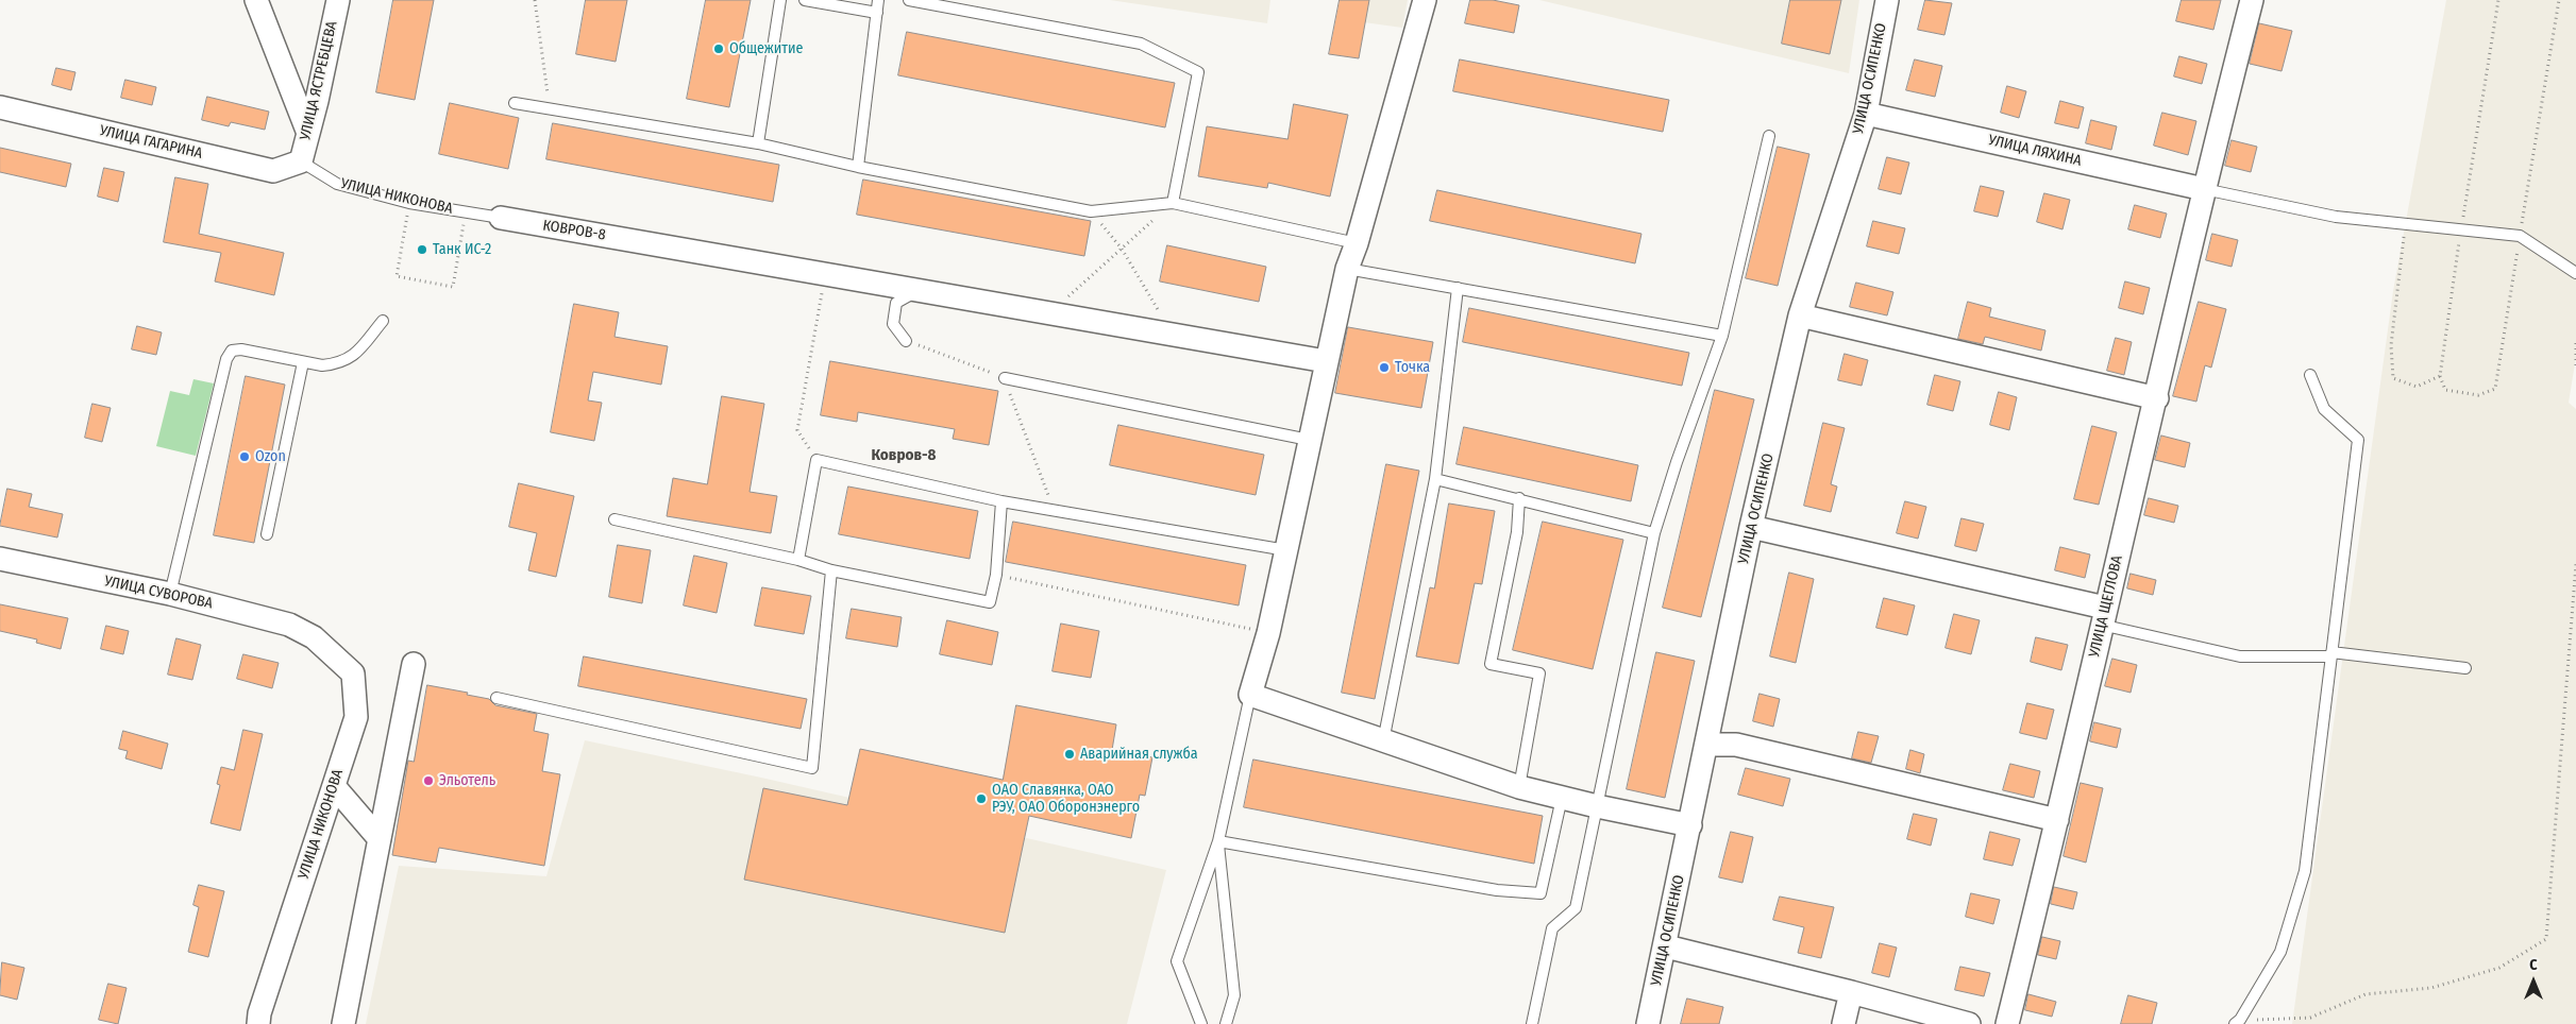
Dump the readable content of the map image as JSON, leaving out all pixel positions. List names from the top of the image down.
{
  "streets": {
    "street": [
      "УЛИЦА ОСИПЕНКО",
      "УЛИЦА ЯСТРЕБЦЕВА",
      "УЛИЦА ГАГАРИНА",
      "УЛИЦА ЛЯХИНА",
      "УЛИЦА НИКОНОВА",
      "КОВРОВ-8",
      "УЛИЦА СУВОРОВА",
      "УЛИЦА ЩЕГЛОВА"
    ]
  },
  "crossings": [
    ["УЛИЦА ОСИПЕНКО", "УЛИЦА ЛЯХИНА"],
    ["УЛИЦА ЯСТРЕБЦЕВА", "УЛИЦА ГАГАРИНА"],
    ["УЛИЦА ЯСТРЕБЦЕВА", "УЛИЦА НИКОНОВА"],
    ["УЛИЦА ГАГАРИНА", "УЛИЦА НИКОНОВА"],
    ["УЛИЦА ЛЯХИНА", "УЛИЦА ЩЕГЛОВА"],
    ["УЛИЦА НИКОНОВА", "КОВРОВ-8"],
    ["УЛИЦА НИКОНОВА", "УЛИЦА СУВОРОВА"]
  ],
  "districts": ["Ковров-8"],
  "places": [
    "Общежитие",
    "Танк ИС-2",
    "Точка",
    "Ozon",
    "Аварийная служба",
    "Эльотель",
    "ОАО Славянка, ОАО РЭУ, ОАО Оборонэнерго"
  ],
  "north": "top"
}
